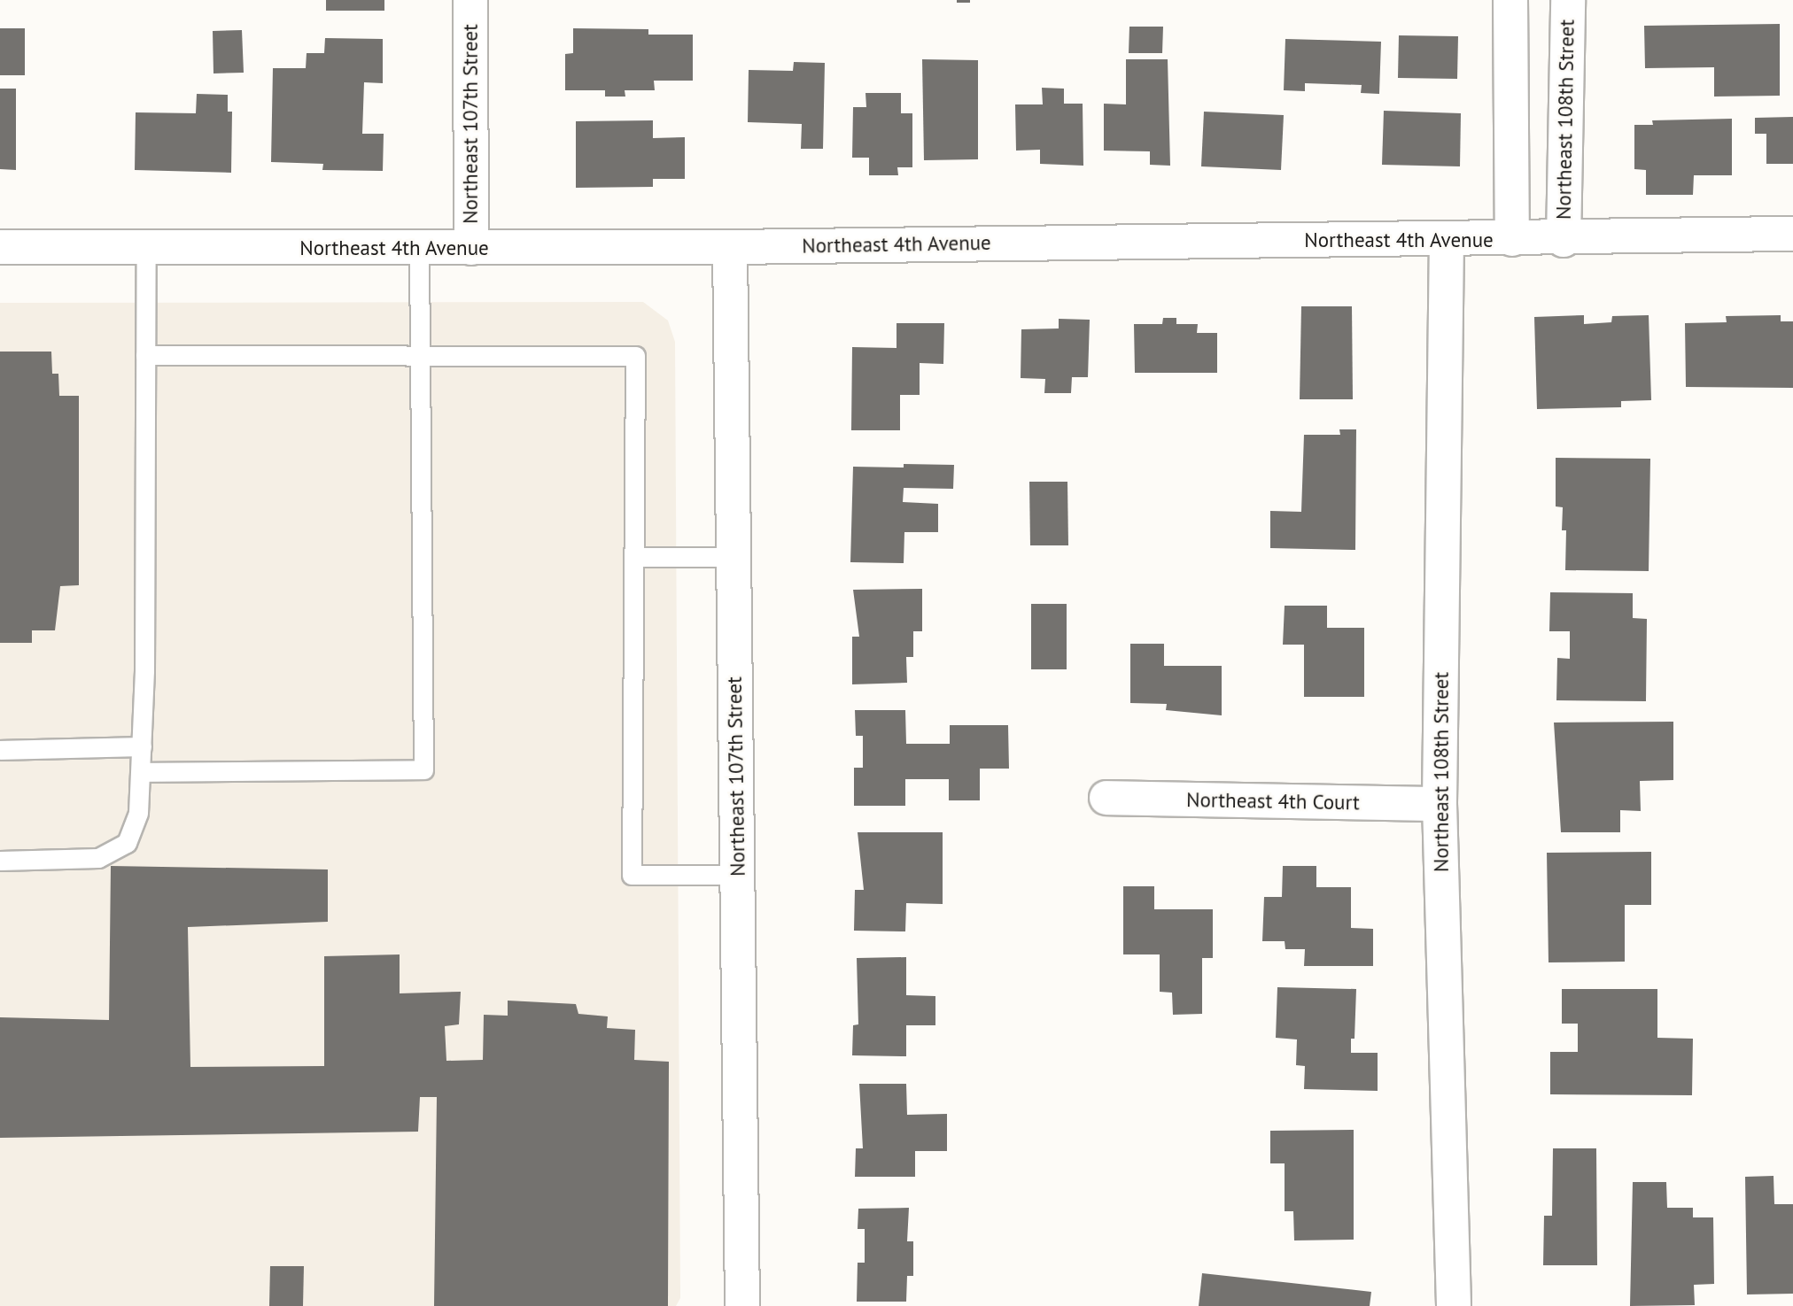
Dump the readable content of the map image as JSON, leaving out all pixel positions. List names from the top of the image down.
{
  "streets": {
    "street": [
      "Northeast 108th Street",
      "Northeast 107th Street",
      "Northeast 4th Avenue",
      "Northeast 4th Court"
    ]
  },
  "crossings": [
    ["Northeast 108th Street", "Northeast 4th Avenue"],
    ["Northeast 108th Street", "Northeast 4th Court"],
    ["Northeast 107th Street", "Northeast 4th Avenue"]
  ]
}
